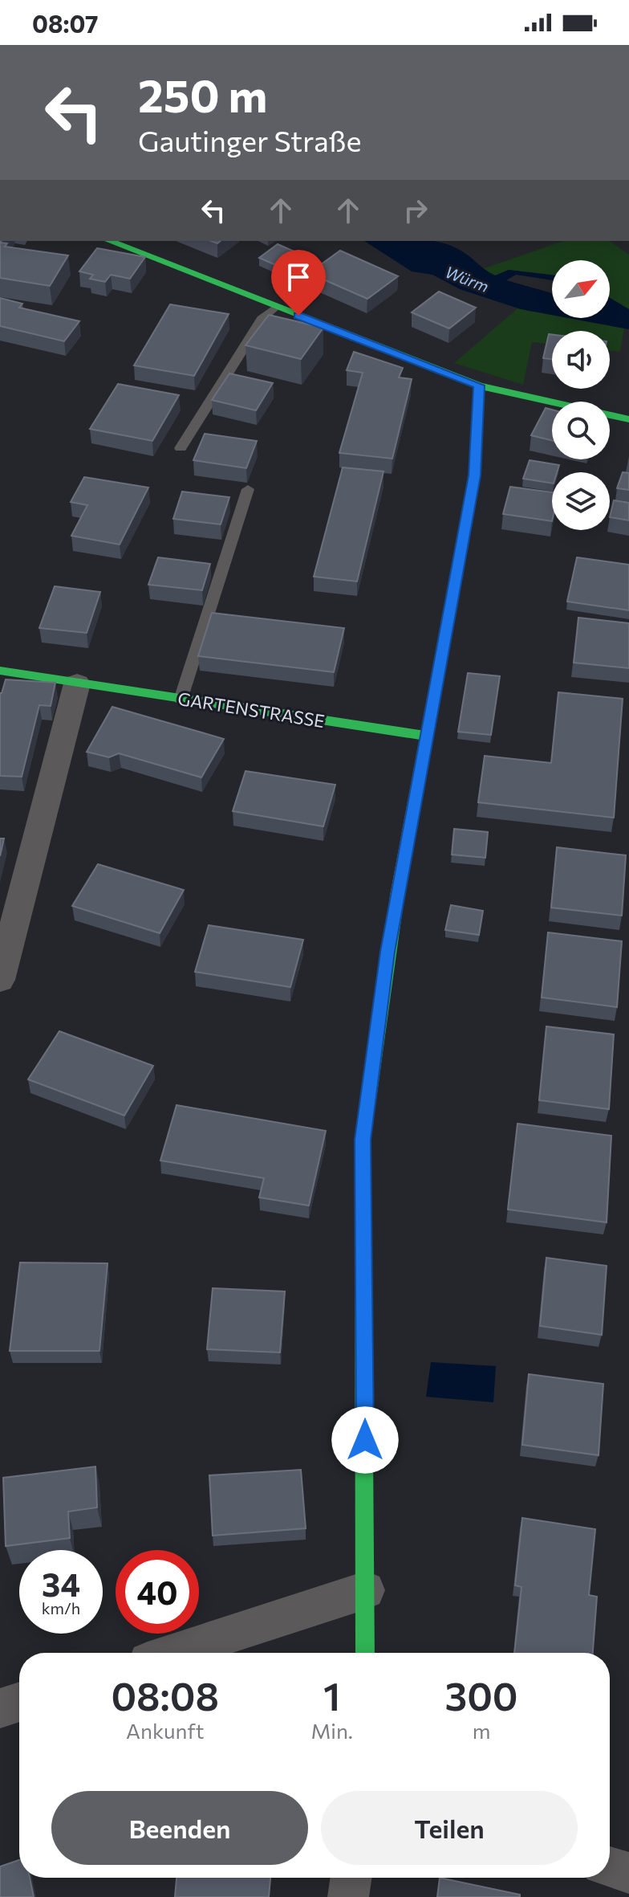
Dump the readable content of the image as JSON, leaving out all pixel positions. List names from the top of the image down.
{
  "streets": {
    "street": ["GARTENSTRASSE"]
  },
  "water": ["Würm"],
  "north": "top right",
  "page": {
    "status": "08:07",
    "turn": ["250 m", "Gautinger Straße"],
    "speed": "34 km/h",
    "limit": "40",
    "eta": [
      "08:08",
      "Ankunft",
      "1",
      "Min.",
      "300",
      "m"
    ],
    "buttons": ["Beenden", "Teilen"]
  }
}
